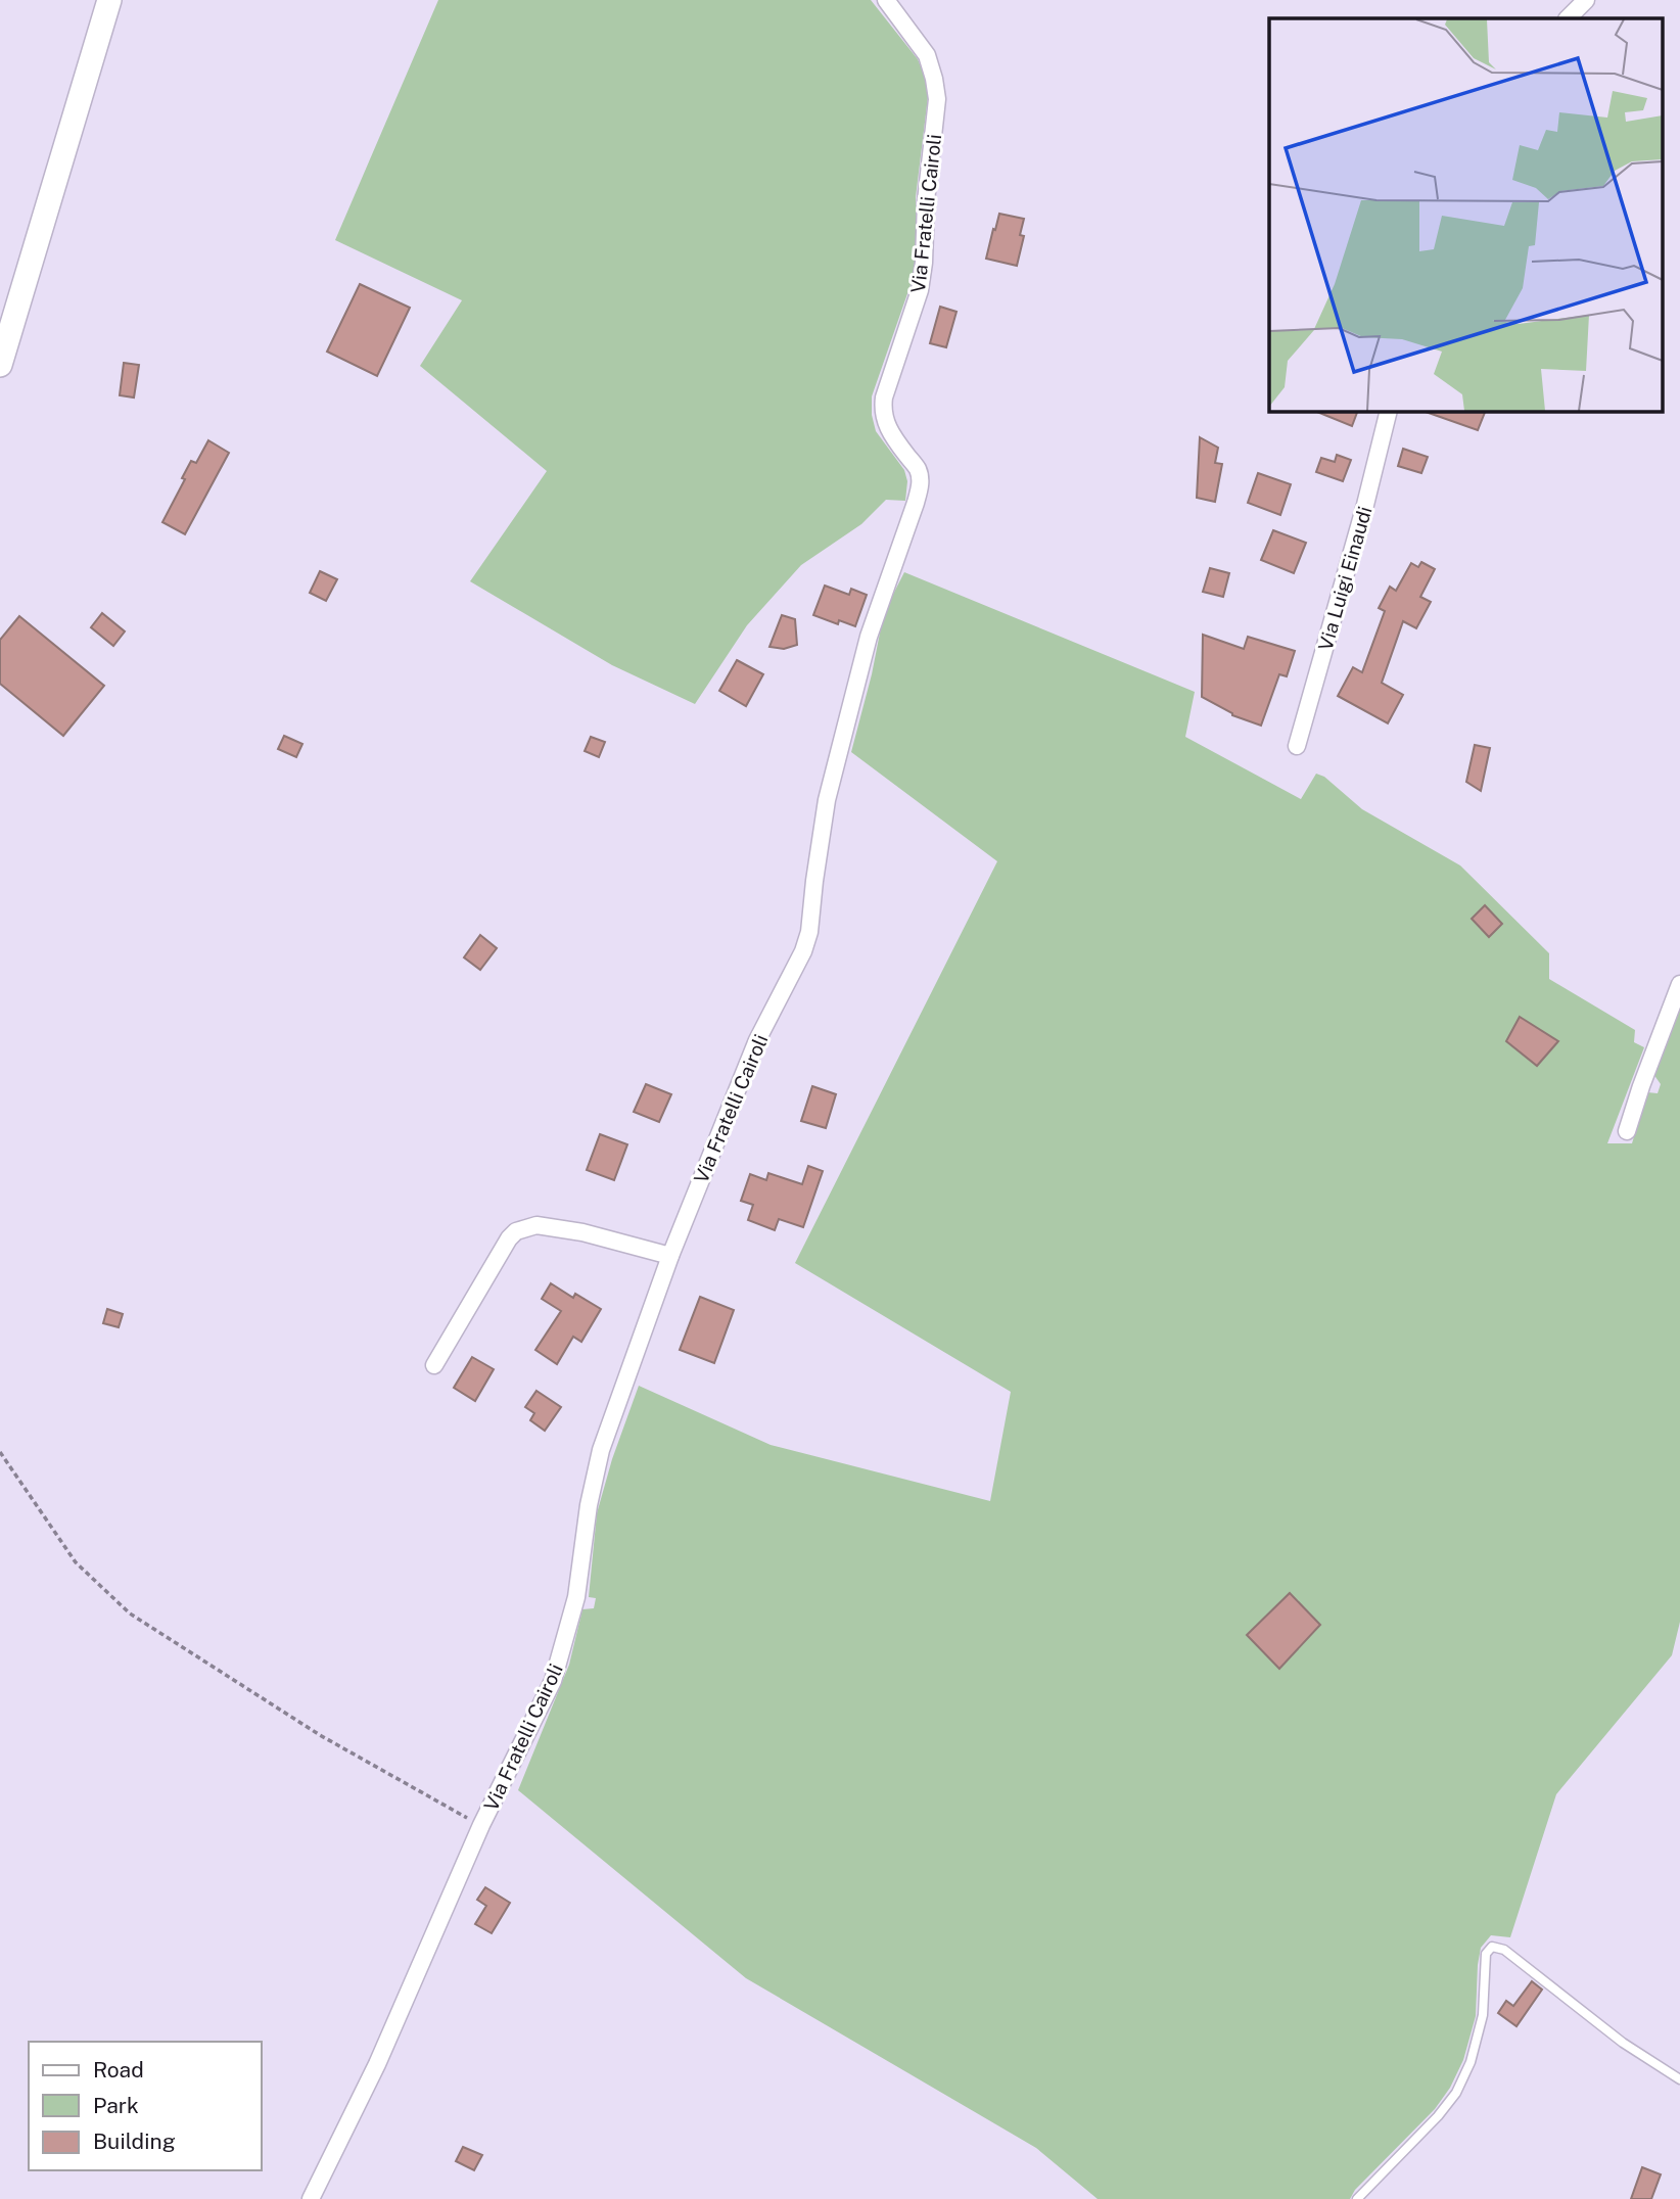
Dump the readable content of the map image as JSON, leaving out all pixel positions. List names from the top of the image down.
{
  "streets": {
    "street": ["Via Fratelli Cairoli", "Via Luigi Einaudi"]
  },
  "legend": ["Road", "Park", "Building"]
}
